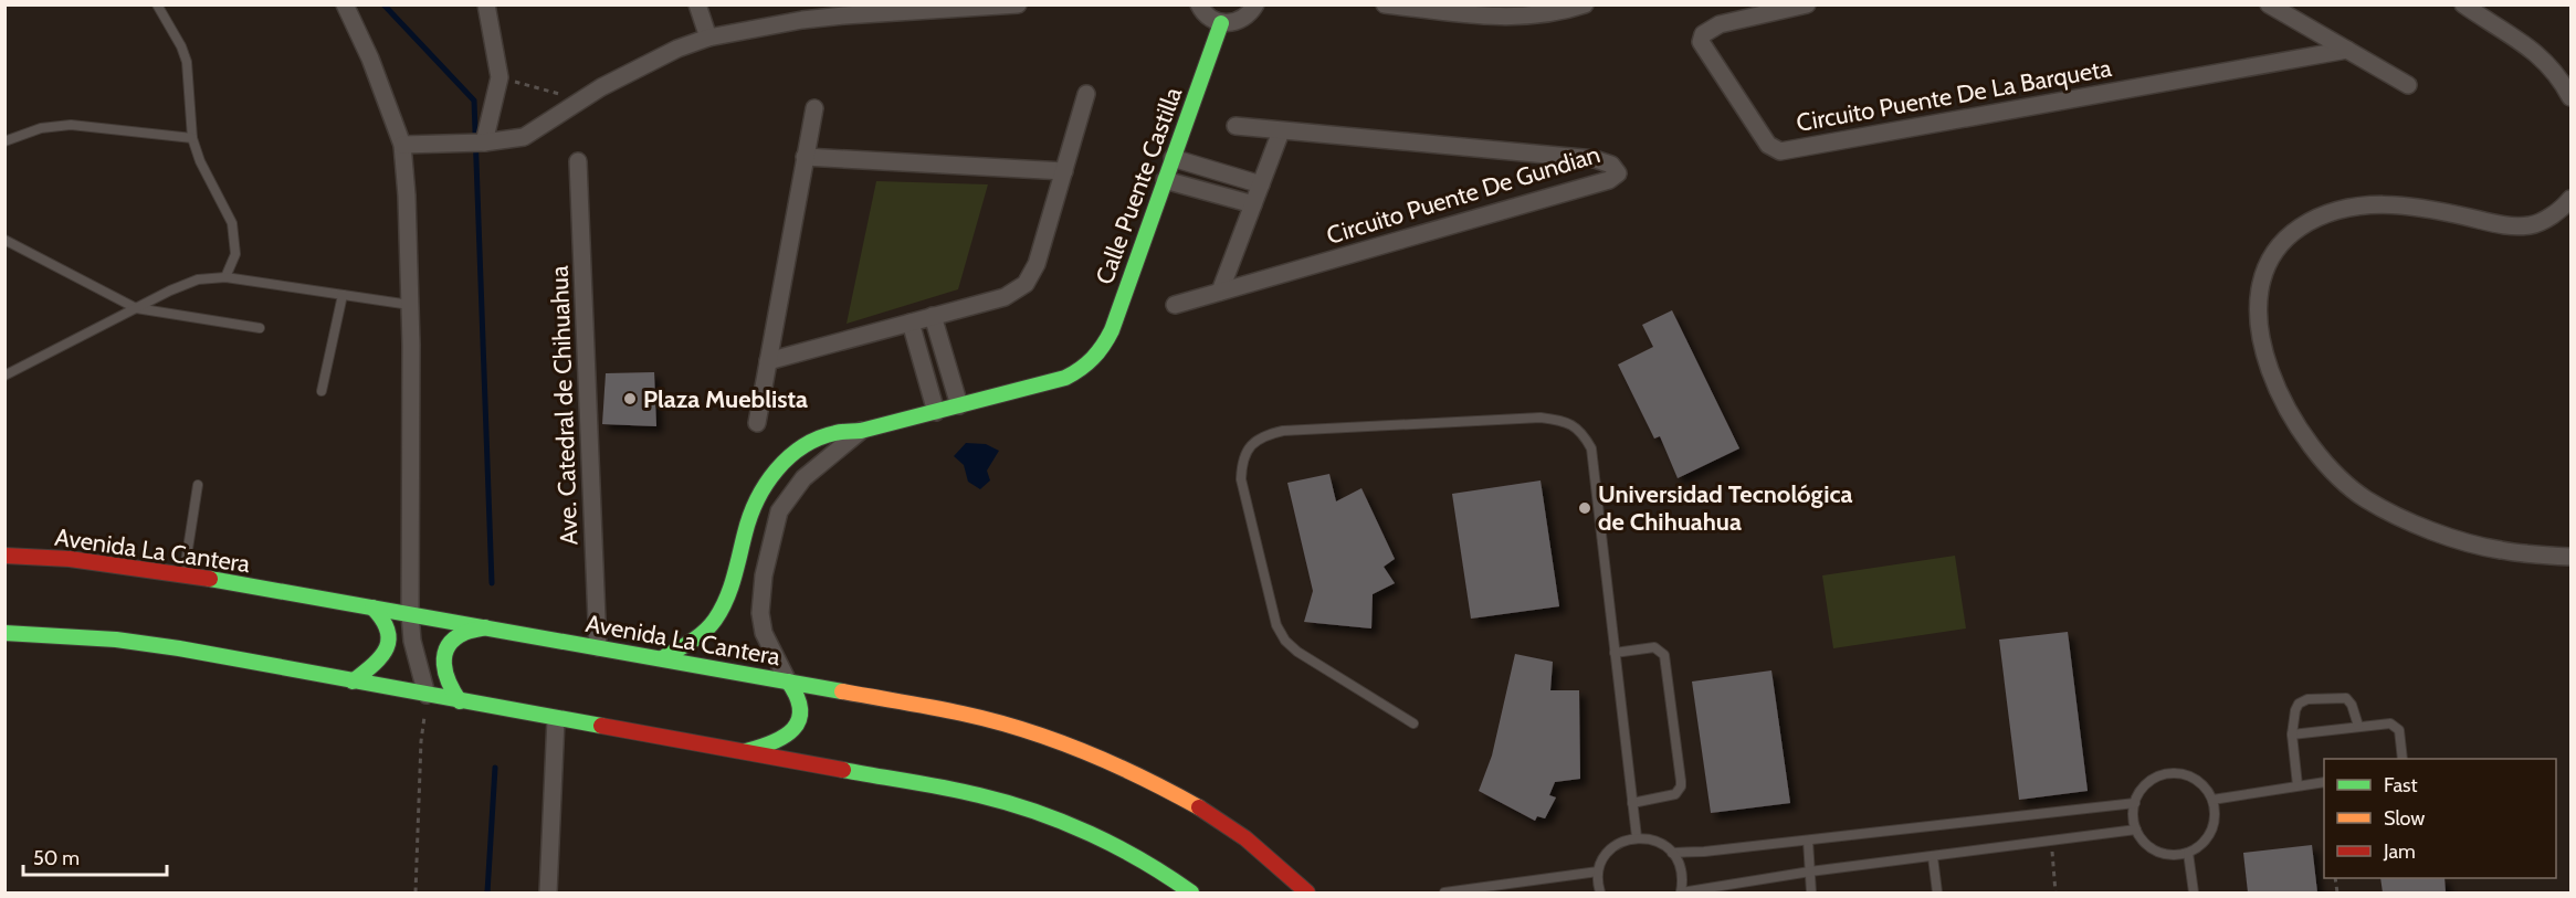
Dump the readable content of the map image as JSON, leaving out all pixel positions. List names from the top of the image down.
{
  "streets": {
    "main road": ["Calle Puente Castilla", "Avenida La Cantera"],
    "street": ["Circuito Puente De La Barqueta", "Circuito Puente De Gundian", "Ave. Catedral de Chihuahua"]
  },
  "crossings": [
    ["Ave. Catedral de Chihuahua", "Avenida La Cantera"]
  ],
  "places": ["Plaza Mueblista", "Universidad Tecnológica de Chihuahua"],
  "legend": ["Fast", "Slow", "Jam"],
  "scale_bar": "50 m"
}
